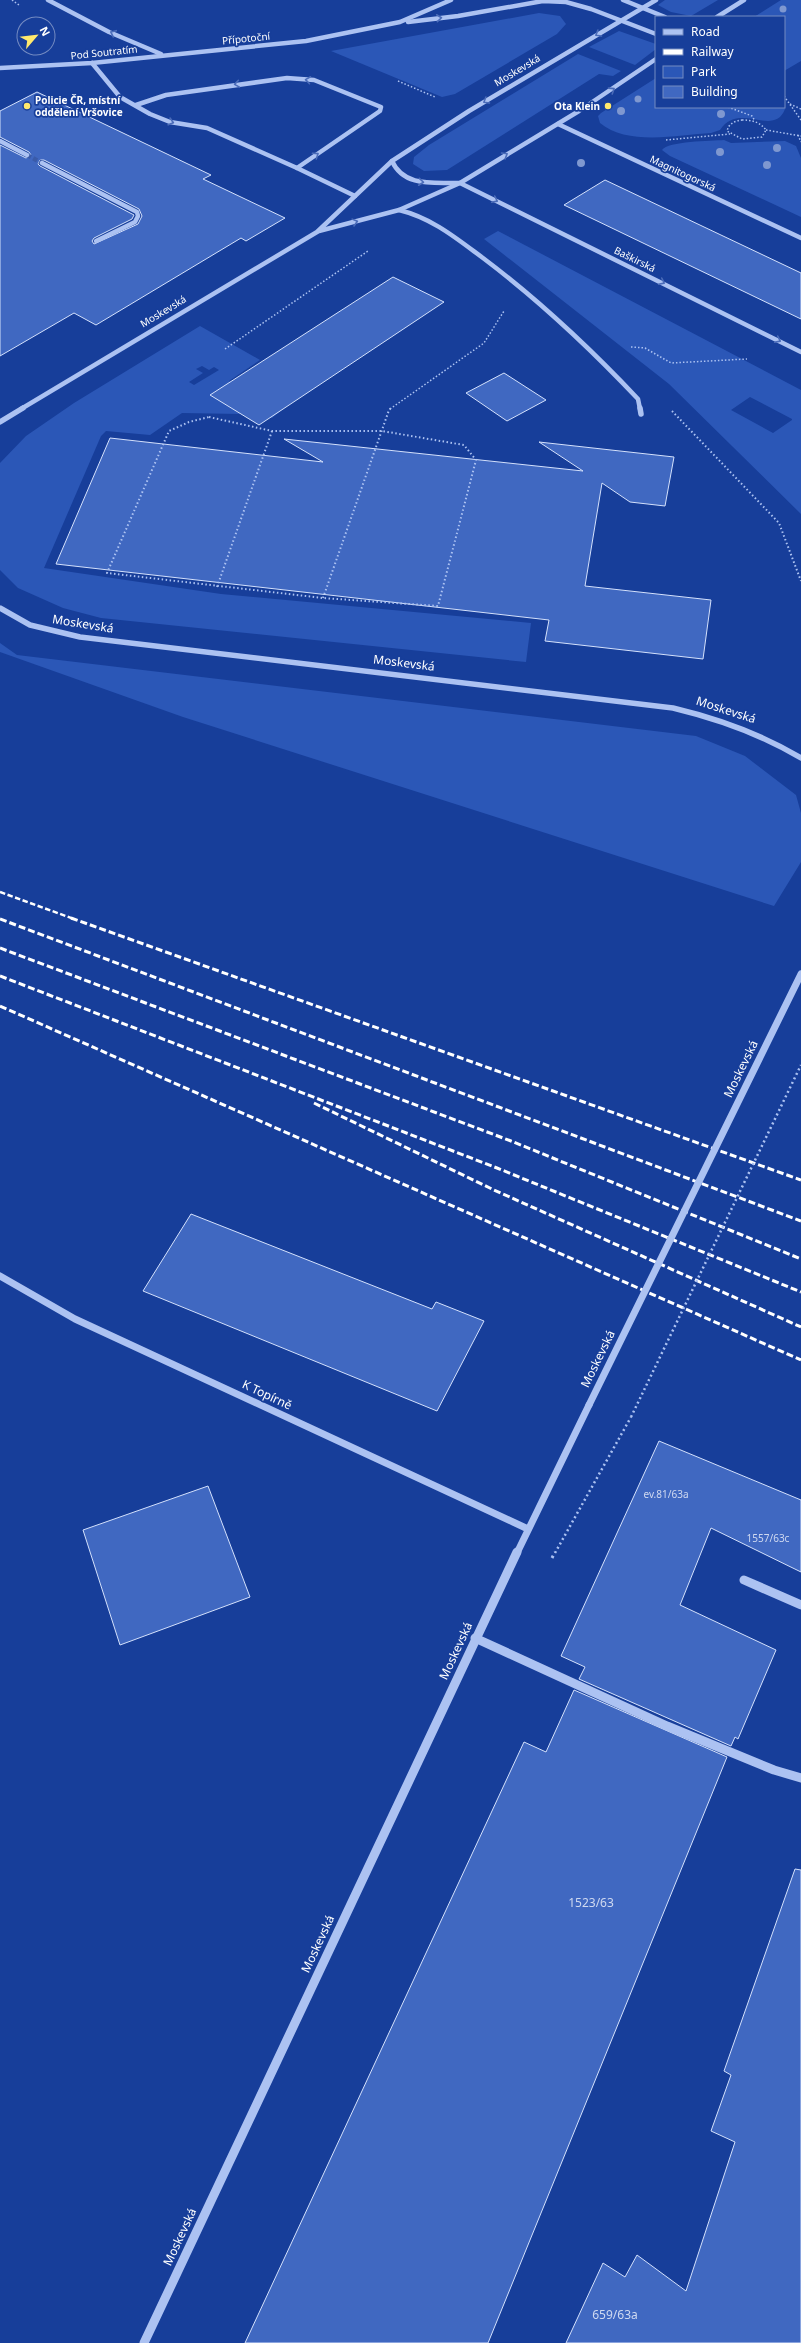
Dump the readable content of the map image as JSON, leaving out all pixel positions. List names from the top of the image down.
{
  "streets": {
    "street": [
      "Přípotoční",
      "Pod Soutratím",
      "Moskevská",
      "Magnitogorská",
      "Baškirská",
      "K Topírně"
    ]
  },
  "crossings": [
    ["Přípotoční", "Pod Soutratím"],
    ["Moskevská", "Magnitogorská"],
    ["Moskevská", "Baškirská"],
    ["Moskevská", "K Topírně"]
  ],
  "one_way": ["Baškirská"],
  "places": ["Policie ČR, místní oddělení Vršovice", "Ota Klein"],
  "house_numbers": [
    "ev.81/63a",
    "1557/63c",
    "1523/63",
    "659/63a"
  ],
  "legend": [
    "Road",
    "Railway",
    "Park",
    "Building"
  ],
  "north": "top right"
}
